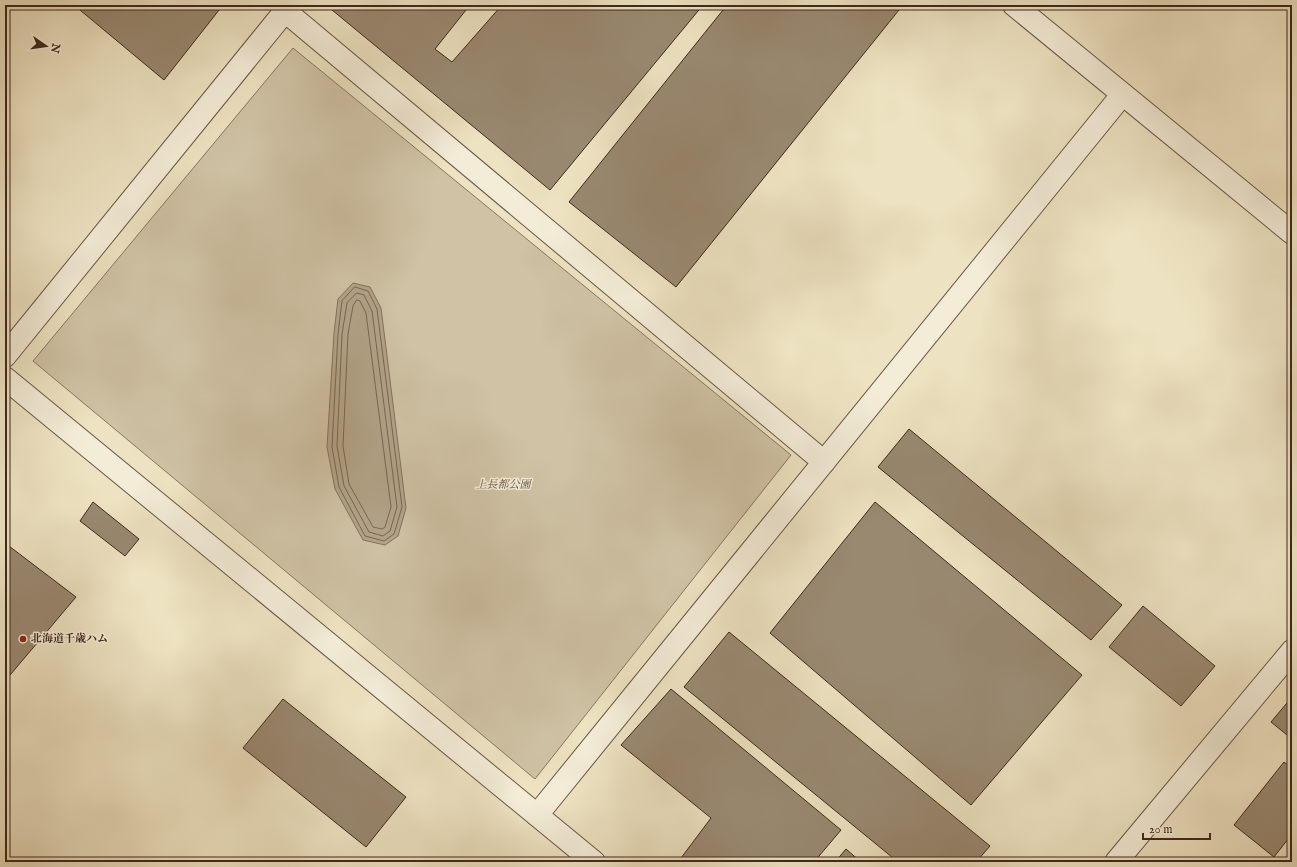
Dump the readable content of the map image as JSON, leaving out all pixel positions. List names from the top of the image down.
{
  "parks": ["上長都公園"],
  "places": ["北海道千歳ハム"],
  "scale_bar": "20 m",
  "north": "right"
}
